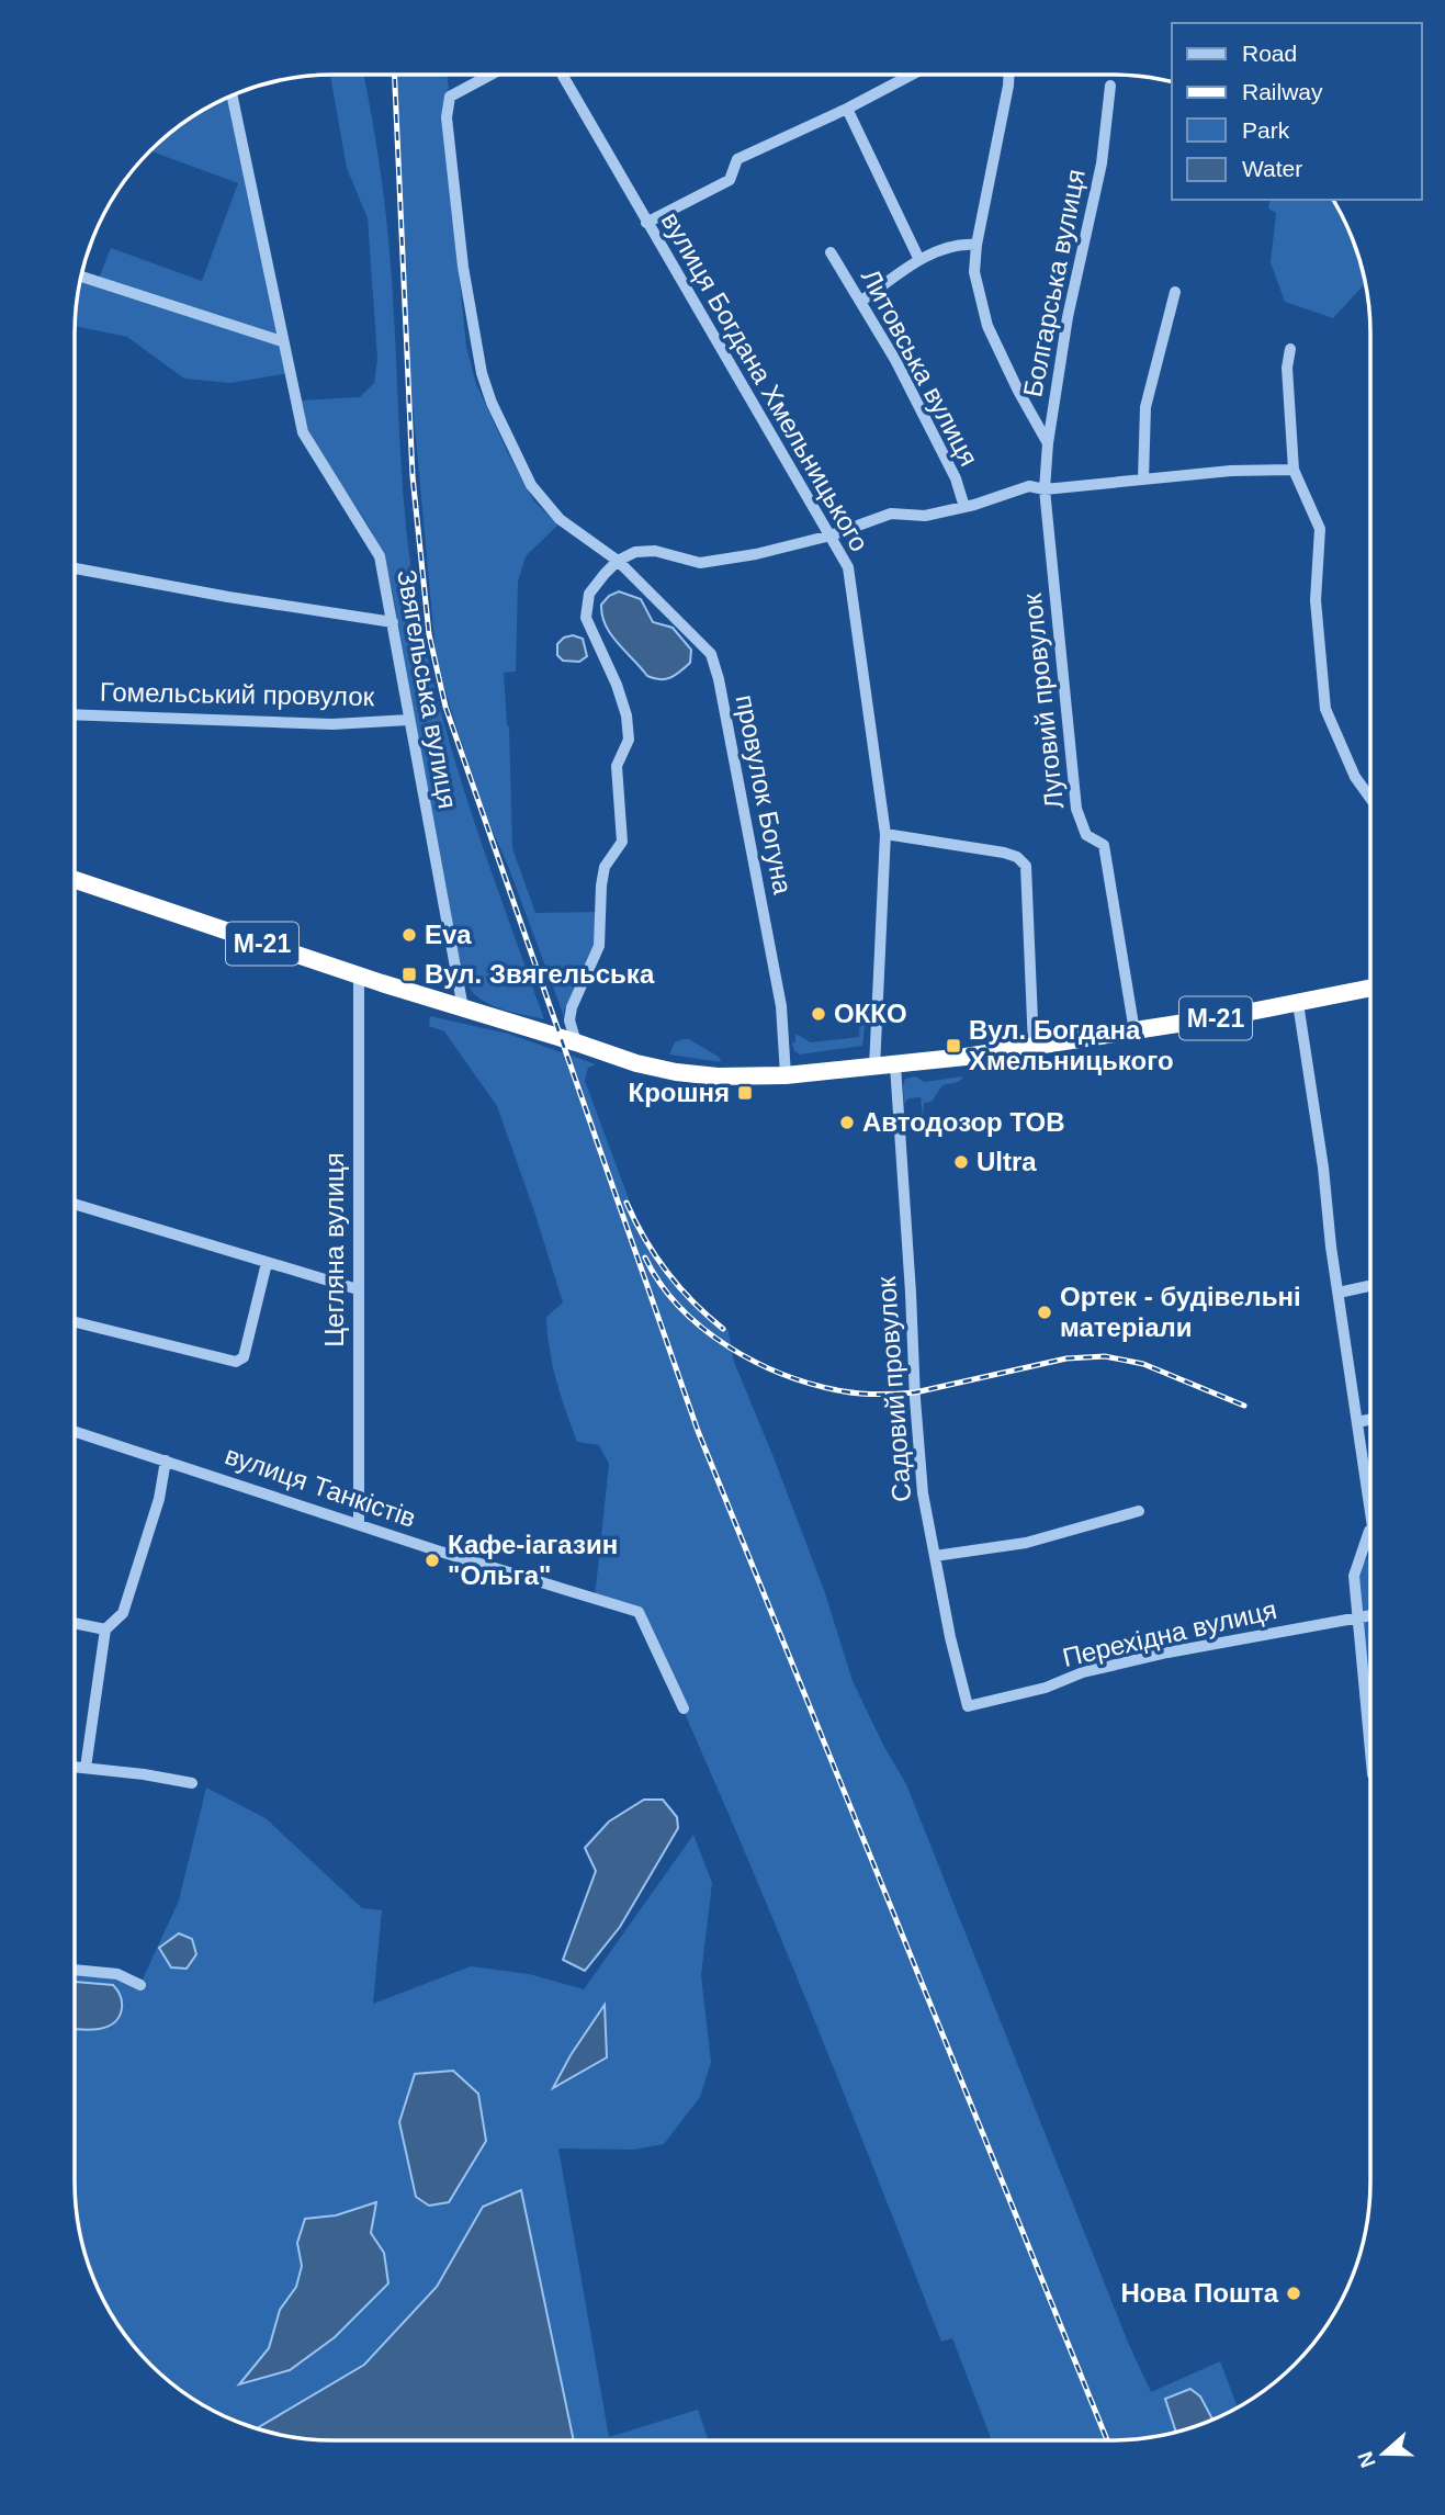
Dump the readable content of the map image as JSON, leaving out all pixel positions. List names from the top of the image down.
{
  "streets": {
    "highway": ["М-21"],
    "street": [
      "Болгарська вулиця",
      "Литовська вулиця",
      "вулиця Богдана Хмельницького",
      "Звягельська вулиця",
      "Гомельський провулок",
      "Луговий провулок",
      "провулок Богуна",
      "Цегляна вулиця",
      "Садовий провулок",
      "вулиця Танкістів",
      "Перехідна вулиця"
    ]
  },
  "crossings": [
    ["Болгарська вулиця", "Луговий провулок"],
    ["вулиця Богдана Хмельницького", "М-21"],
    ["Звягельська вулиця", "Гомельський провулок"],
    ["Звягельська вулиця", "М-21"],
    ["Луговий провулок", "М-21"],
    ["провулок Богуна", "М-21"],
    ["М-21", "Цегляна вулиця"],
    ["М-21", "Садовий провулок"],
    ["Цегляна вулиця", "вулиця Танкістів"],
    ["Садовий провулок", "Перехідна вулиця"]
  ],
  "places": {
    "other": [
      "Eva",
      "ОККО",
      "Автодозор ТОВ",
      "Ultra",
      "Ортек - будівельні матеріали",
      "Кафе-іагазин \"Ольга\"",
      "Нова Пошта"
    ],
    "transit": ["Вул. Звягельська", "Вул. Богдана Хмельницького", "Крошня"]
  },
  "legend": [
    "Road",
    "Railway",
    "Park",
    "Water"
  ],
  "north": "left"
}
